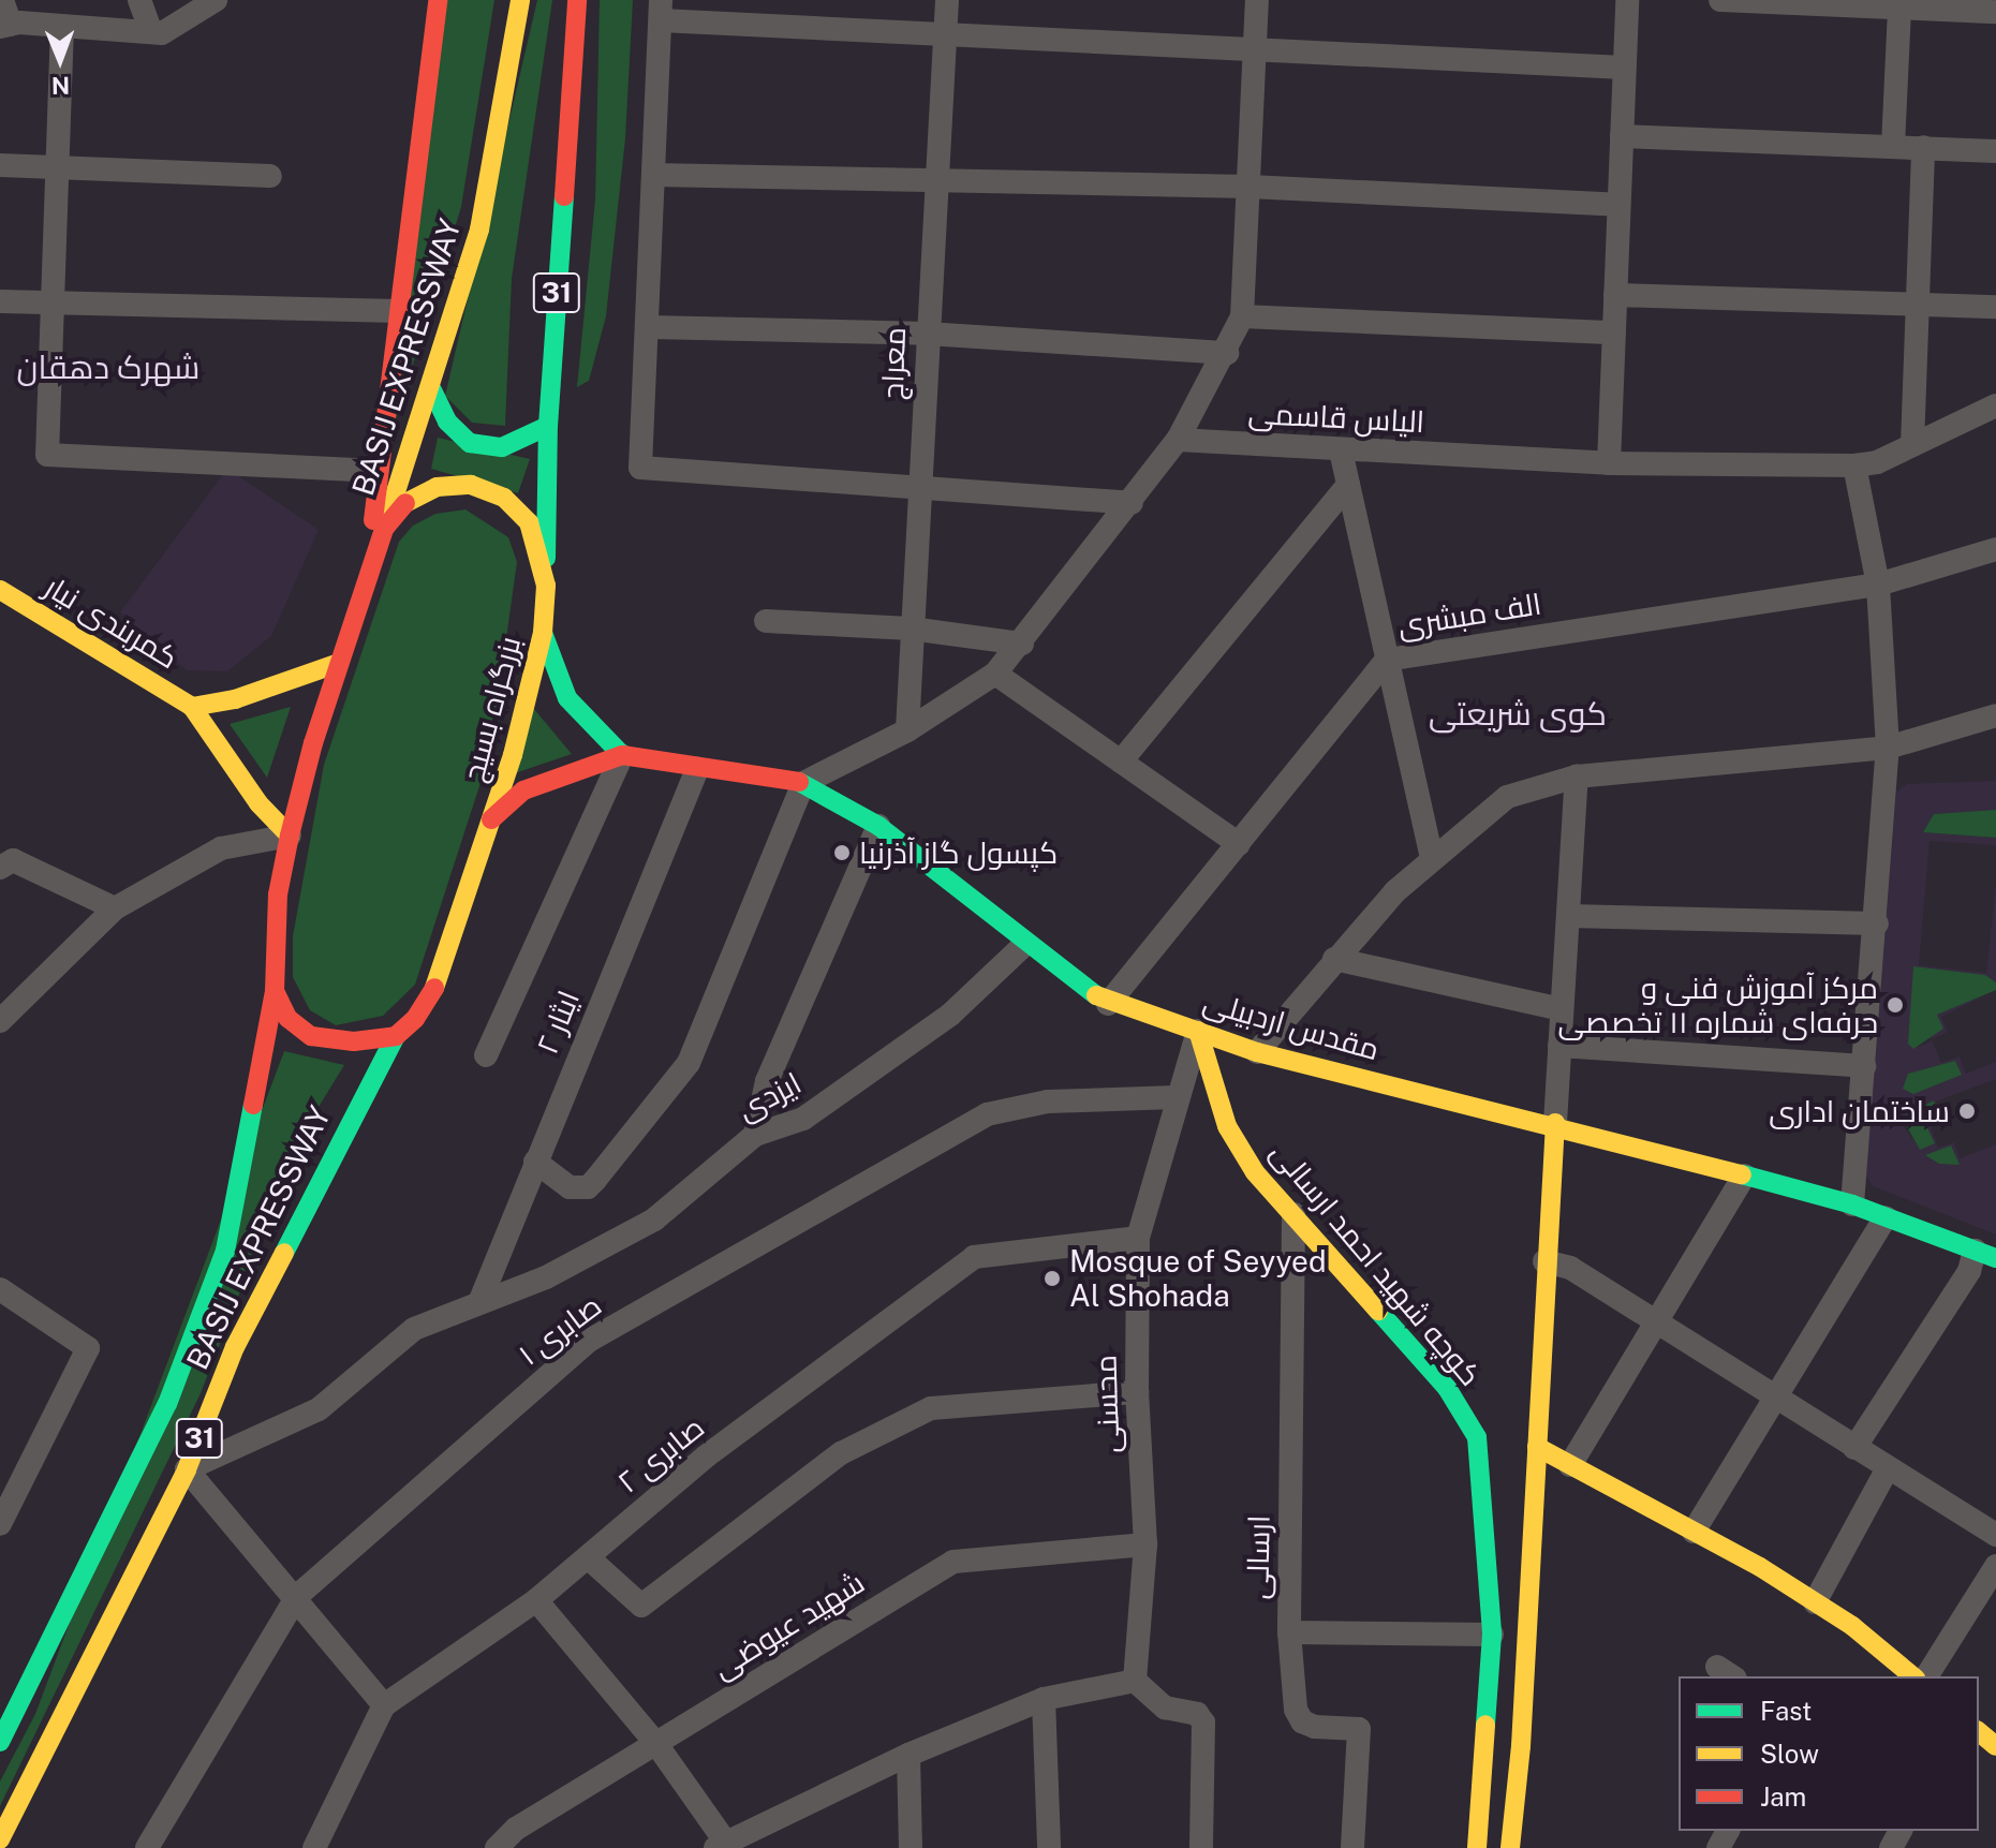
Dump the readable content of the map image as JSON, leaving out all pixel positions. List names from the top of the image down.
{
  "streets": {
    "main road": [
      "31",
      "BASIJ EXPRESSWAY",
      "کمربندی نیار",
      "بزرگراه بسیج",
      "مقدس اردبیلی",
      "کوچه شهید احمد ارسالی"
    ],
    "street": [
      "معراج",
      "الیاس قاسمی",
      "الف مبشری",
      "ایثار ۲",
      "ایزدی",
      "صابری ۱",
      "محسنی",
      "صابری ۲",
      "ارسالی",
      "شهید عیوضی"
    ]
  },
  "crossings": [
    ["31", "بزرگراه بسیج"],
    ["BASIJ EXPRESSWAY", "بزرگراه بسیج"],
    ["BASIJ EXPRESSWAY", "ایزدی"],
    ["الف مبشری", "مقدس اردبیلی"],
    ["ایثار ۲", "مقدس اردبیلی"],
    ["ایثار ۲", "ایزدی"],
    ["مقدس اردبیلی", "ایزدی"],
    ["مقدس اردبیلی", "کوچه شهید احمد ارسالی"],
    ["مقدس اردبیلی", "محسنی"],
    ["کوچه شهید احمد ارسالی", "محسنی"],
    ["کوچه شهید احمد ارسالی", "ارسالی"],
    ["صابری ۱", "محسنی"],
    ["محسنی", "صابری ۲"],
    ["محسنی", "شهید عیوضی"]
  ],
  "districts": ["شهرک دهقان", "کوی شریعتی"],
  "places": [
    "کپسول گاز آذرنیا",
    "مرکز آموزش فنی و حرفه‌ای شماره ۱۱ تخصصی",
    "ساختمان اداری",
    "Mosque of Seyyed Al Shohada"
  ],
  "legend": ["Fast", "Slow", "Jam"],
  "north": "bottom"
}
